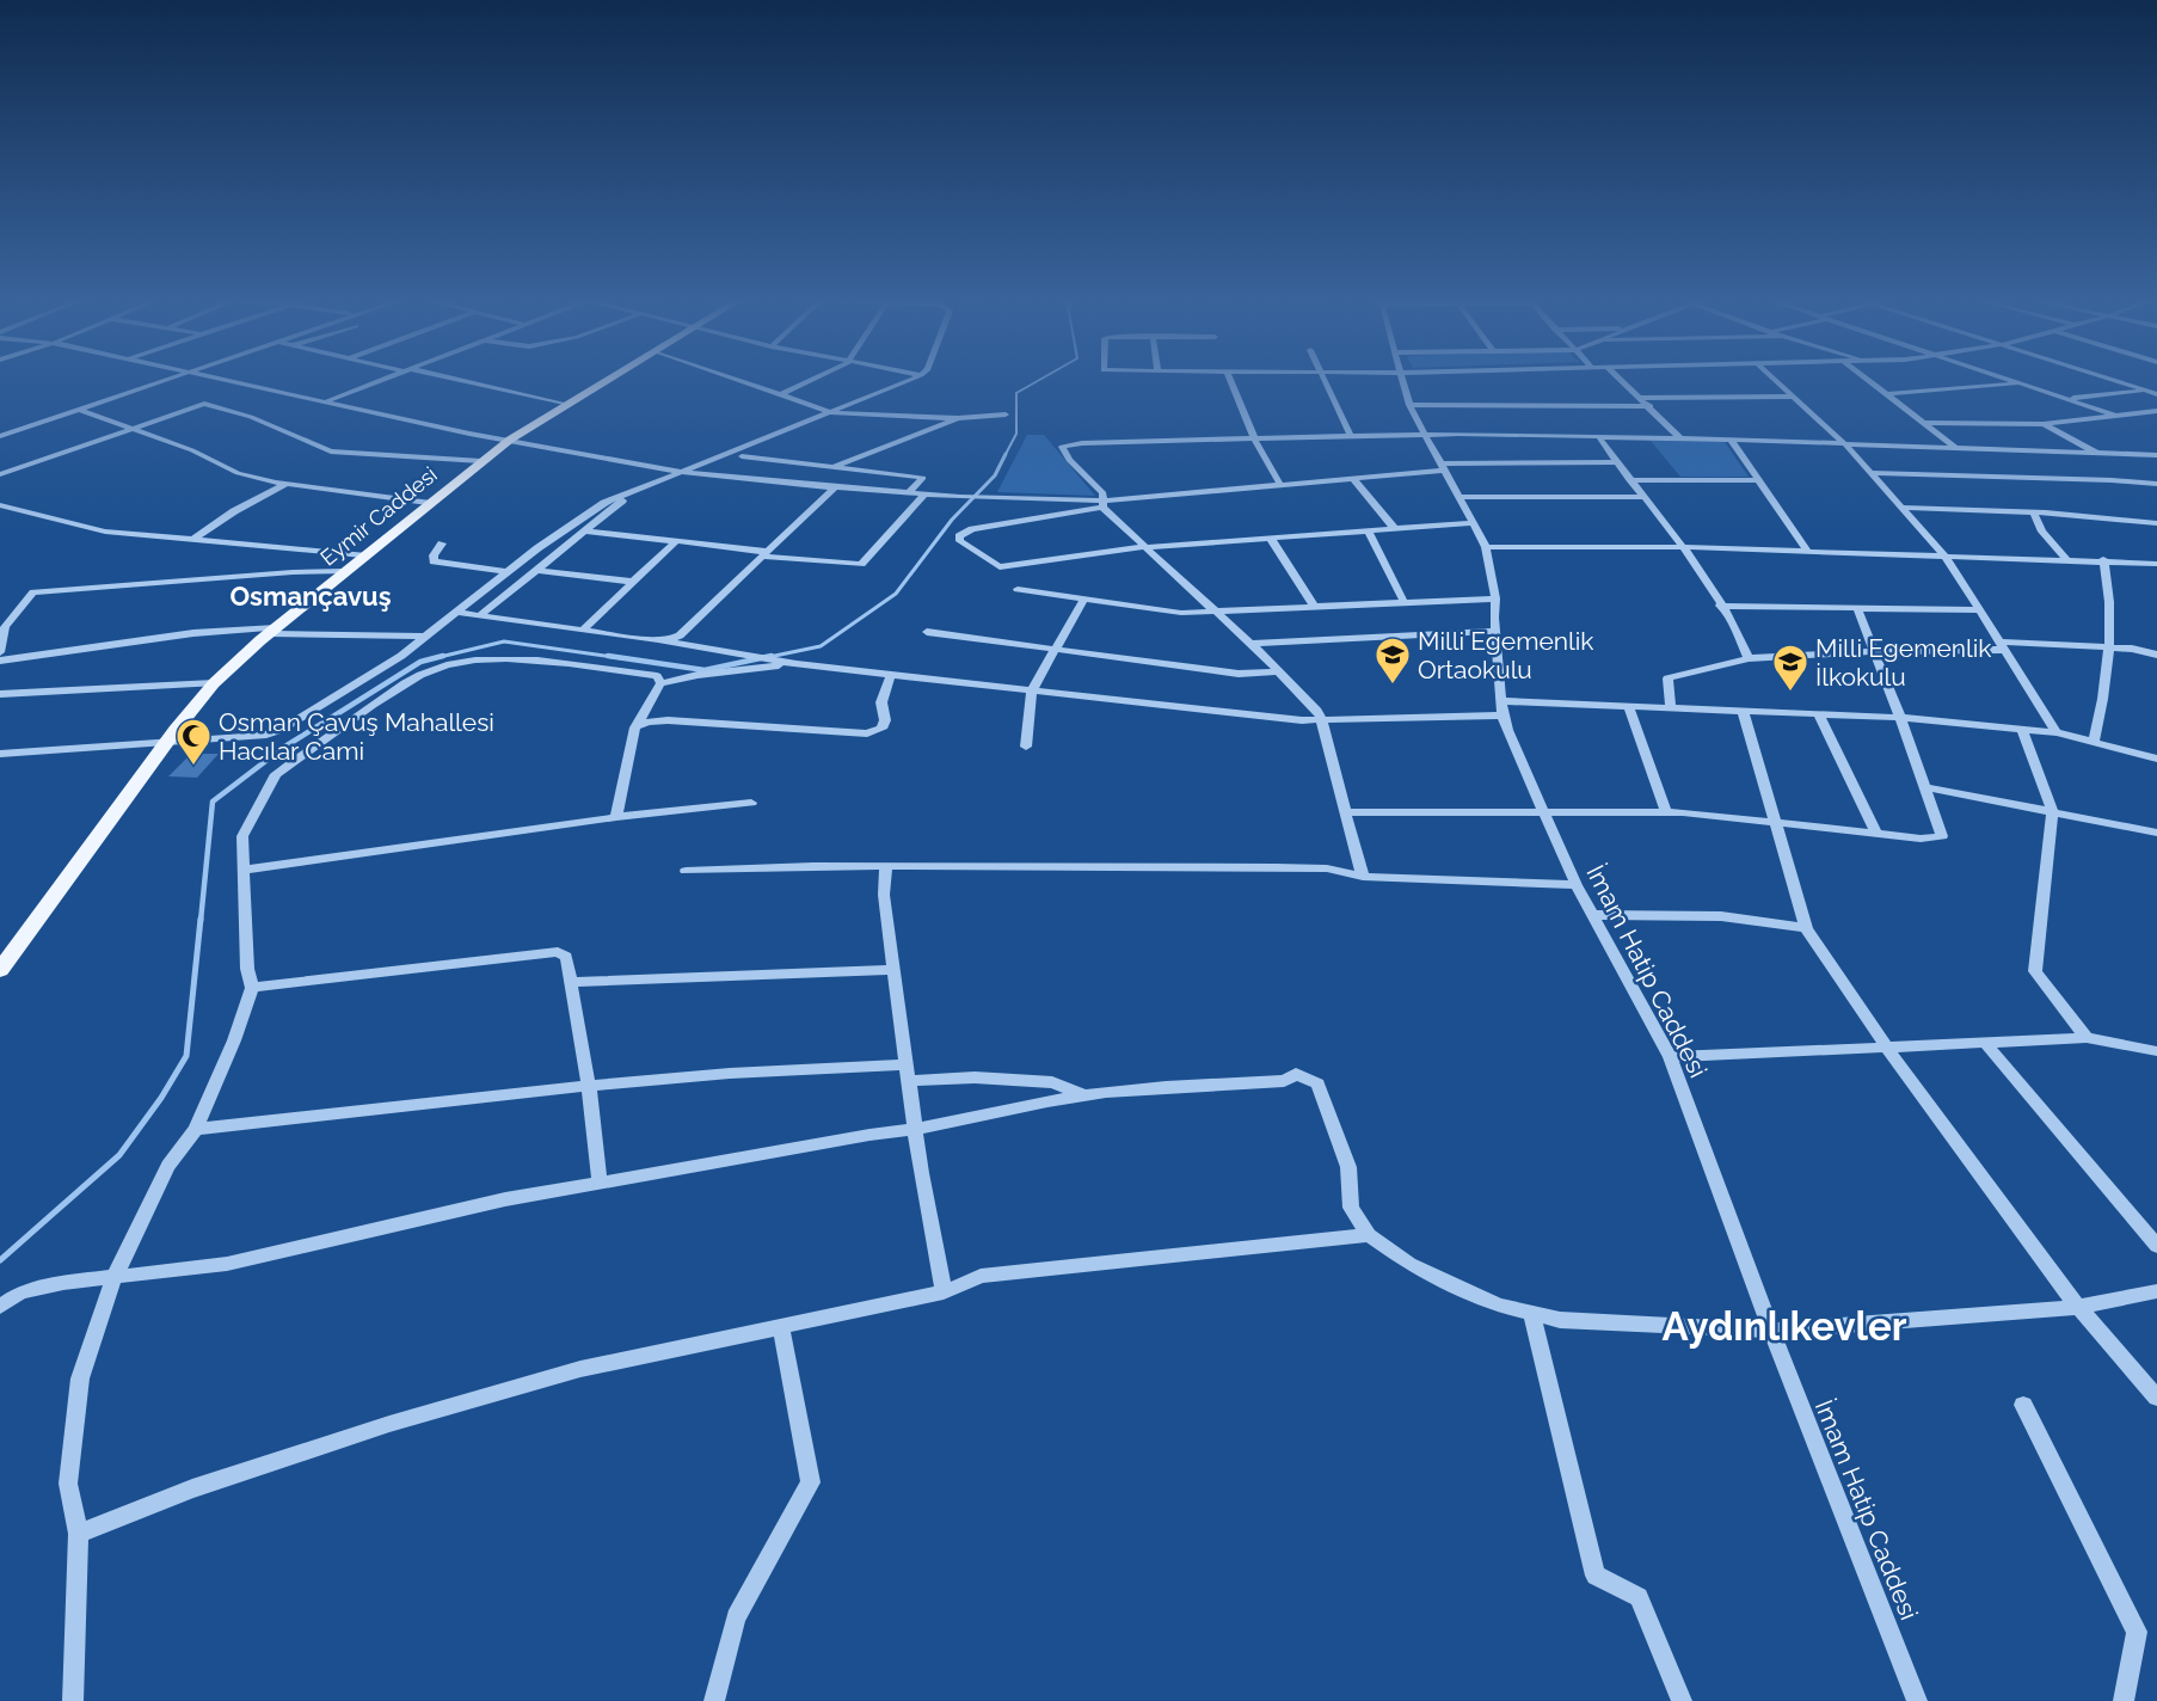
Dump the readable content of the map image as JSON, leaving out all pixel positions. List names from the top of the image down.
{
  "streets": {
    "main road": ["Eymir Caddesi"],
    "street": ["İmam Hatip Caddesi"]
  },
  "districts": ["Osmançavuş", "Aydınlıkevler"],
  "places": {
    "school or university": ["Milli Egemenlik Ortaokulu", "Milli Egemenlik İlkokulu"],
    "mosque": ["Osman Çavuş Mahallesi Hacılar Cami"]
  }
}
